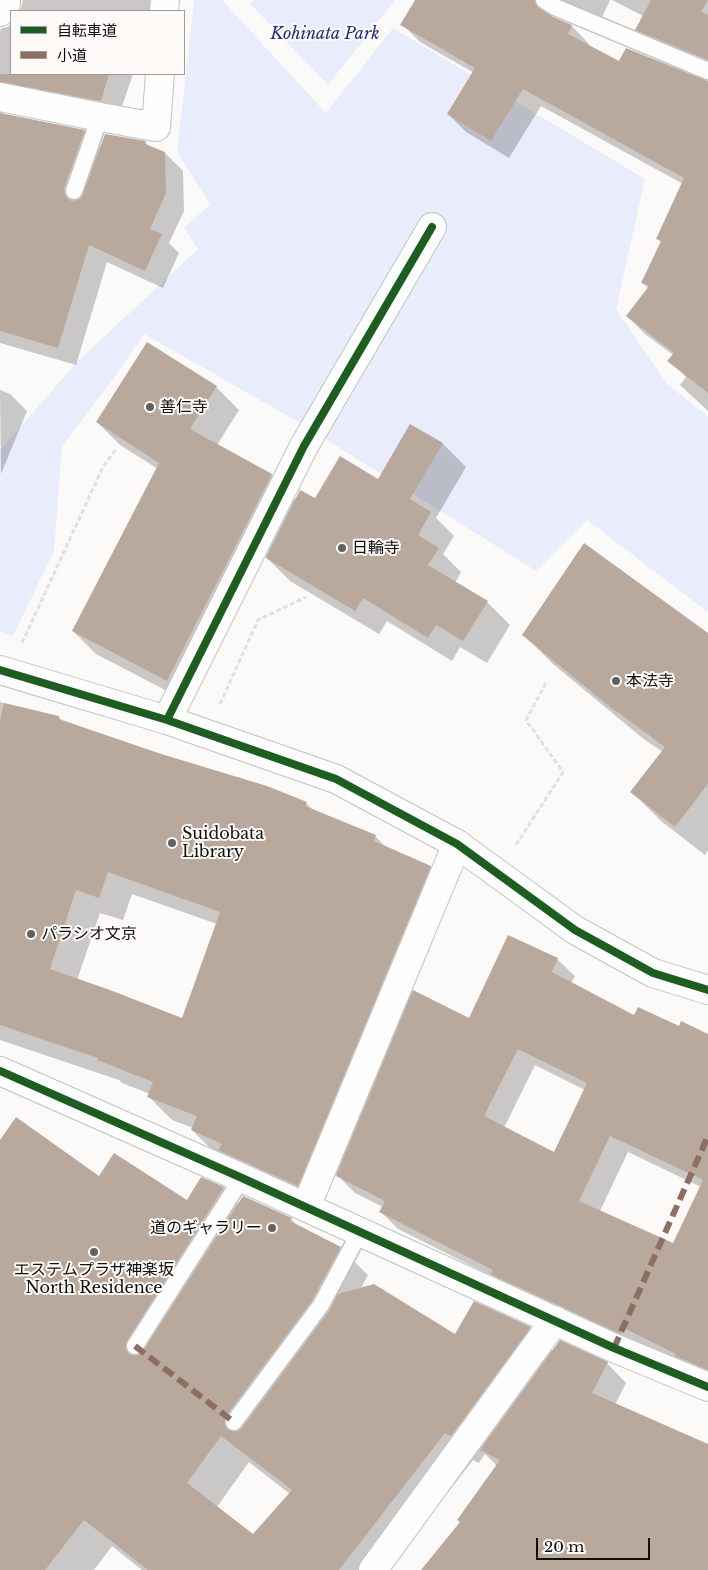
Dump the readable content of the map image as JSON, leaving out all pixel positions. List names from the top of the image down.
{
  "parks": ["Kohinata Park"],
  "places": [
    "善仁寺",
    "日輪寺",
    "本法寺",
    "Suidobata Library",
    "パラシオ文京",
    "道のギャラリー",
    "エステムプラザ神楽坂 North Residence"
  ],
  "legend": ["自転車道", "小道"],
  "scale_bar": "20 m"
}
